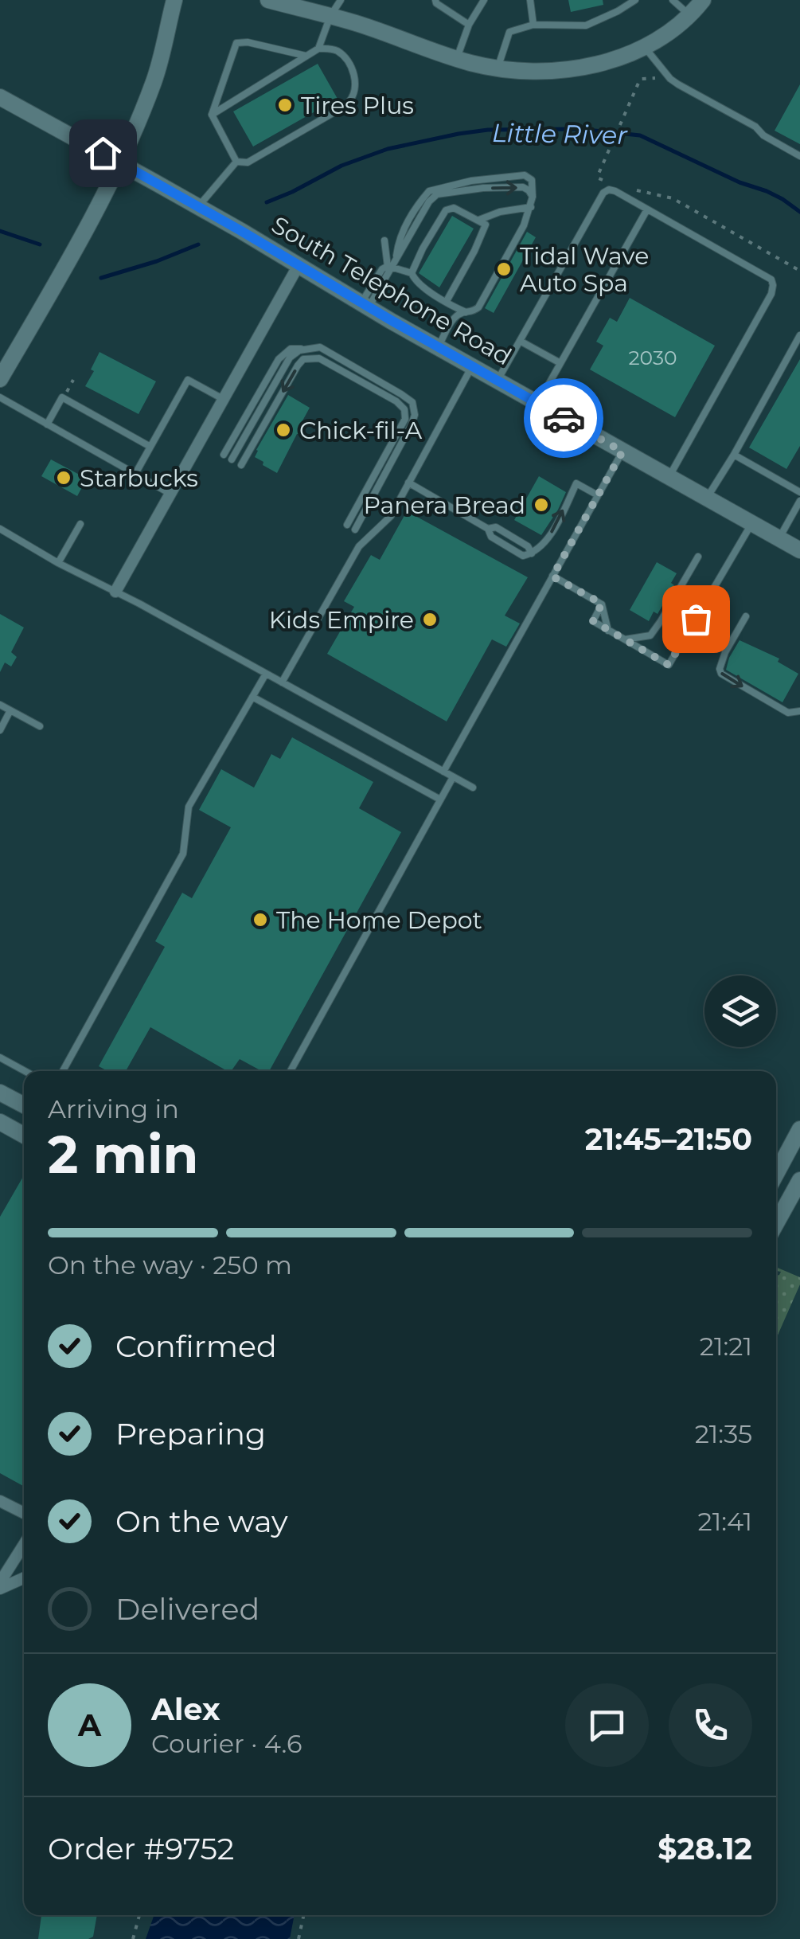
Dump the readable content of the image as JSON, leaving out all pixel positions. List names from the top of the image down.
{
  "streets": {
    "main road": ["South Telephone Road"]
  },
  "water": ["Little River"],
  "places": [
    "Tires Plus",
    "Tidal Wave Auto Spa",
    "Chick-fil-A",
    "Starbucks",
    "Panera Bread",
    "Kids Empire",
    "The Home Depot"
  ],
  "house_numbers": ["2030"],
  "page": {
    "heading": ["2 min", "Arriving in", "21:45–21:50"],
    "panel": [
      "Alex",
      "Courier · 4.6",
      "Order #9752",
      "$28.12"
    ],
    "bar": "On the way · 250 m",
    "list": [
      ["Confirmed", "21:21"],
      ["Preparing", "21:35"],
      ["On the way", "21:41"],
      "Delivered"
    ],
    "round": "A"
  }
}
